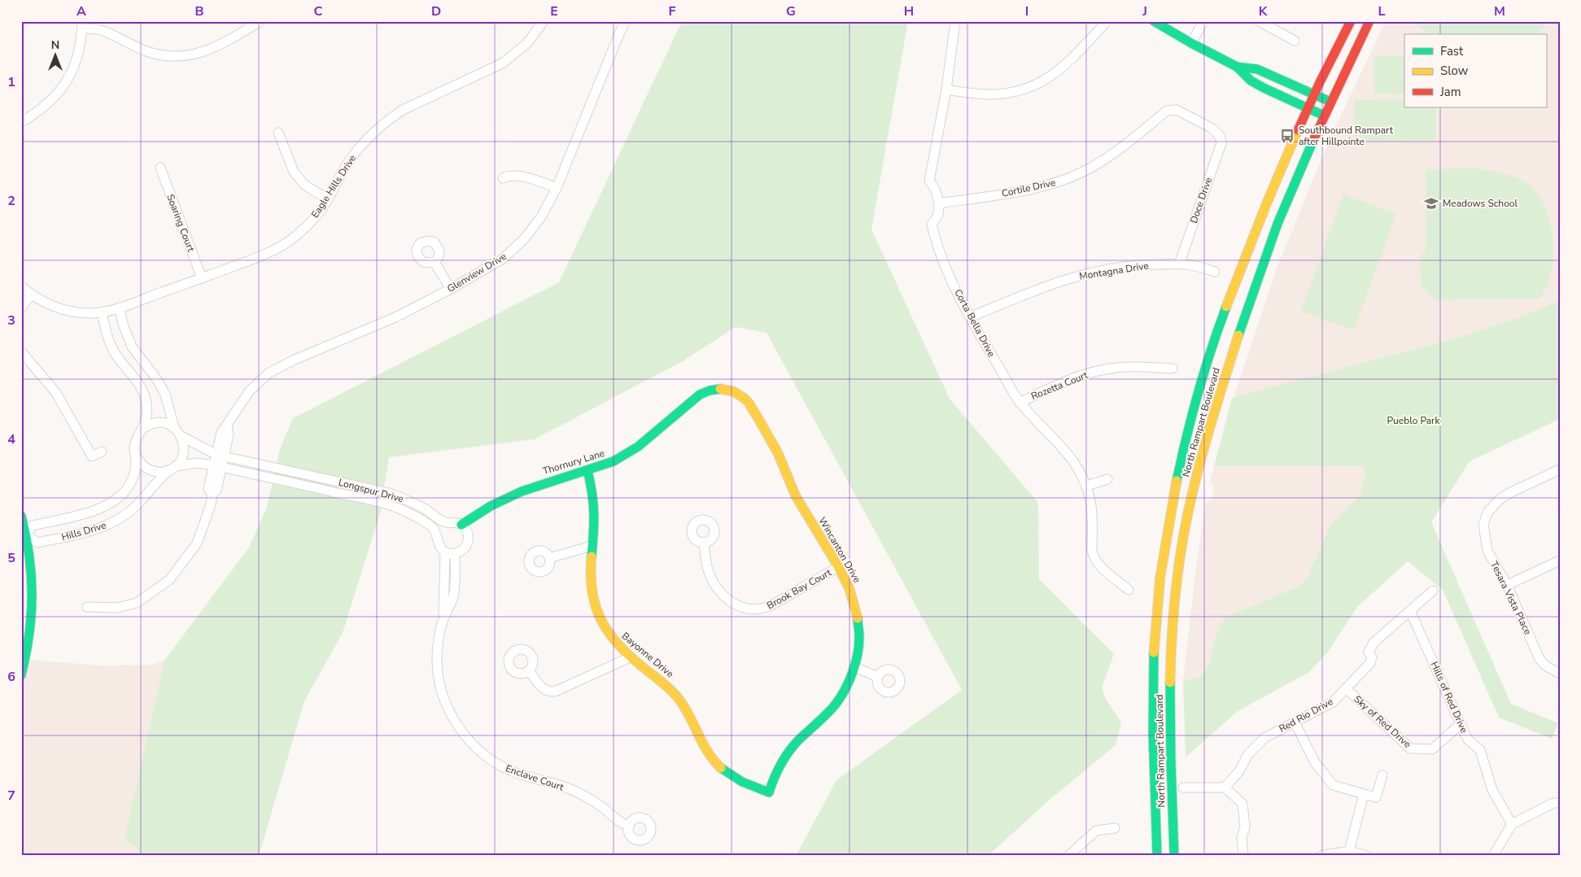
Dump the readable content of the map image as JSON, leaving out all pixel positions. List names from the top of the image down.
{
  "streets": {
    "main road": [
      "North Rampart Boulevard",
      "Thornury Lane",
      "Wincanton Drive",
      "Bayonne Drive"
    ],
    "street": [
      "Eagle Hills Drive",
      "Cortile Drive",
      "Doce Drive",
      "Soaring Court",
      "Montagna Drive",
      "Glenview Drive",
      "Corta Bella Drive",
      "Rozetta Court",
      "Longspur Drive",
      "Hills Drive",
      "Brook Bay Court",
      "Tesara Vista Place",
      "Hills of Red Drive",
      "Red Rio Drive",
      "Sky of Red Drive",
      "Enclave Court"
    ]
  },
  "crossings": [
    ["Eagle Hills Drive", "Soaring Court"],
    ["Eagle Hills Drive", "Hills Drive"],
    ["Cortile Drive", "Doce Drive"],
    ["Cortile Drive", "Corta Bella Drive"],
    ["Doce Drive", "Montagna Drive"],
    ["Montagna Drive", "Corta Bella Drive"],
    ["Glenview Drive", "Longspur Drive"],
    ["Corta Bella Drive", "Rozetta Court"],
    ["Thornury Lane", "Longspur Drive"],
    ["Thornury Lane", "Wincanton Drive"],
    ["Thornury Lane", "Bayonne Drive"],
    ["Longspur Drive", "Hills Drive"],
    ["Longspur Drive", "Enclave Court"],
    ["Wincanton Drive", "Brook Bay Court"],
    ["Wincanton Drive", "Bayonne Drive"],
    ["Hills of Red Drive", "Red Rio Drive"],
    ["Hills of Red Drive", "Sky of Red Drive"],
    ["Red Rio Drive", "Sky of Red Drive"]
  ],
  "parks": ["Pueblo Park"],
  "places": {
    "bus stop": ["Southbound Rampart after Hillpointe"],
    "school or university": ["Meadows School"]
  },
  "legend": ["Fast", "Slow", "Jam"],
  "north": "top",
  "grid": {
    "columns": [
      "A",
      "B",
      "C",
      "D",
      "E",
      "F",
      "G",
      "H",
      "I",
      "J",
      "K",
      "L",
      "M"
    ],
    "rows": [
      "1",
      "2",
      "3",
      "4",
      "5",
      "6",
      "7"
    ]
  }
}
